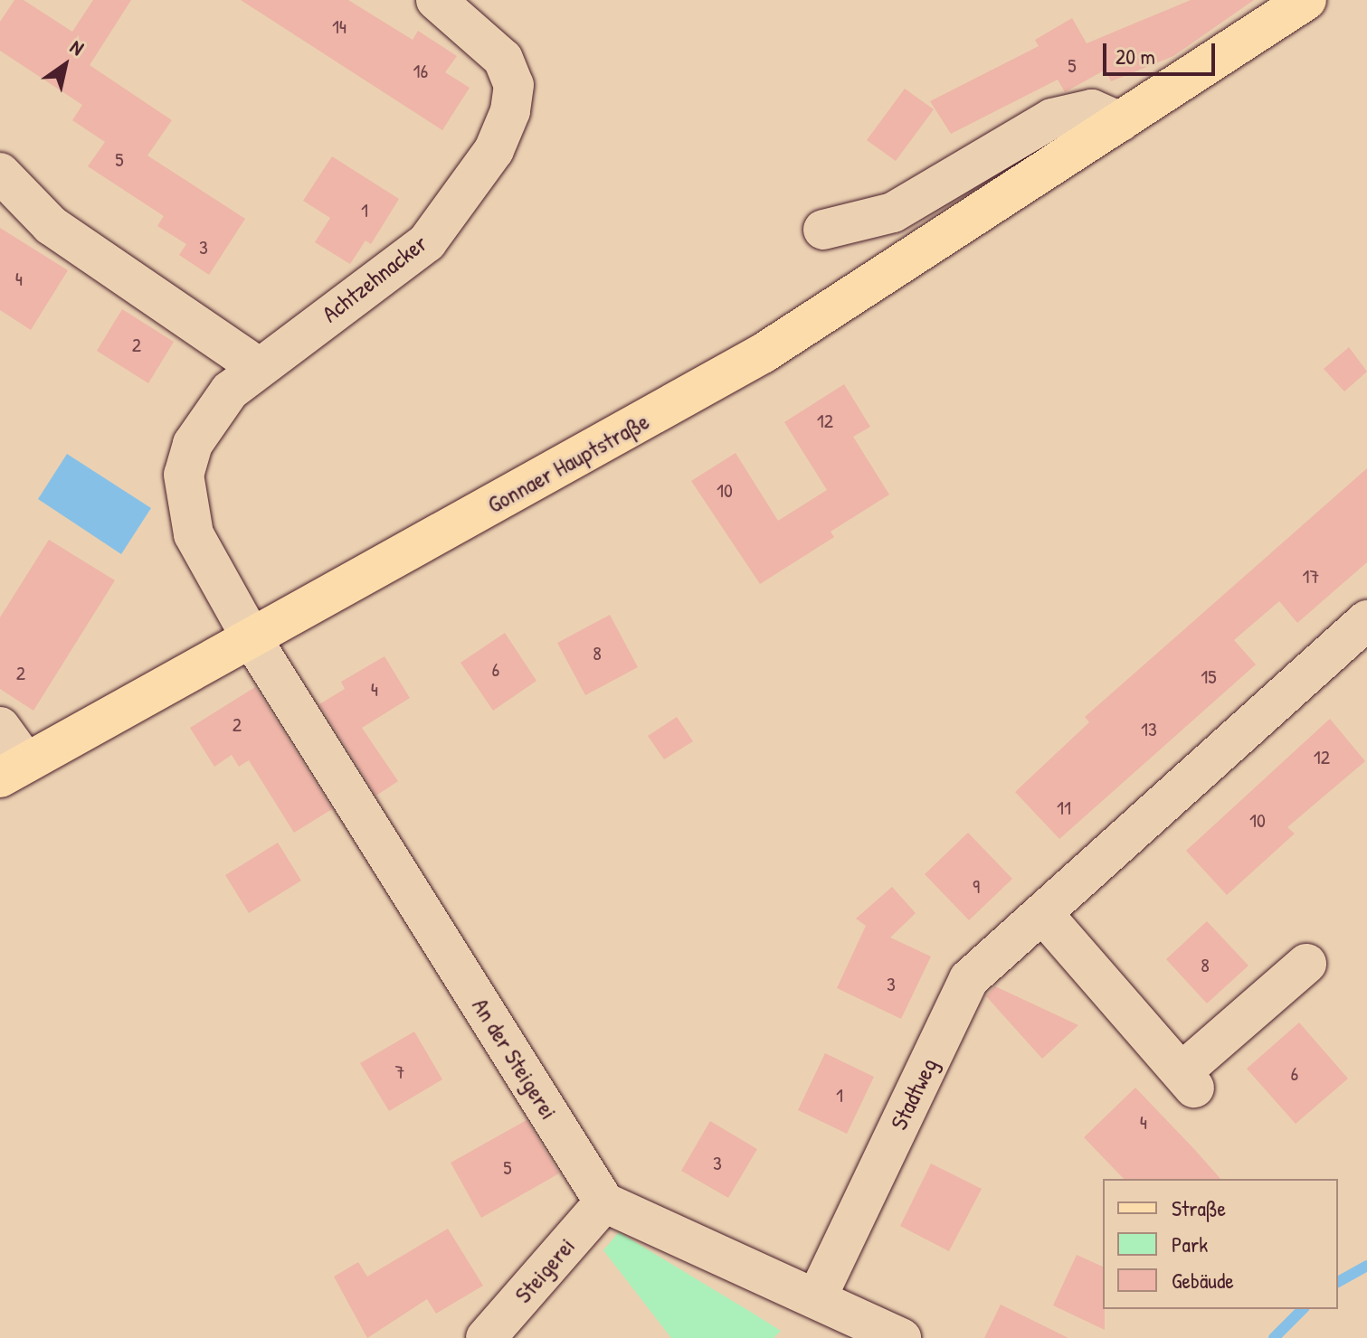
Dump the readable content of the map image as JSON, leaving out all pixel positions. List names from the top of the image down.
{
  "streets": {
    "main road": ["Gonnaer Hauptstraße"],
    "street": [
      "Achtzehnacker",
      "An der Steigerei",
      "Stadtweg",
      "Steigerei"
    ]
  },
  "crossings": [
    ["Achtzehnacker", "Gonnaer Hauptstraße"],
    ["Achtzehnacker", "An der Steigerei"],
    ["Gonnaer Hauptstraße", "An der Steigerei"],
    ["An der Steigerei", "Steigerei"]
  ],
  "house_numbers": [
    "14",
    "5",
    "16",
    "5",
    "1",
    "3",
    "4",
    "2",
    "12",
    "10",
    "17",
    "8",
    "6",
    "2",
    "15",
    "4",
    "2",
    "13",
    "12",
    "11",
    "10",
    "9",
    "8",
    "3",
    "7",
    "6",
    "1",
    "4",
    "3",
    "5"
  ],
  "legend": ["Straße", "Park", "Gebäude"],
  "scale_bar": "20 m",
  "north": "top right"
}
